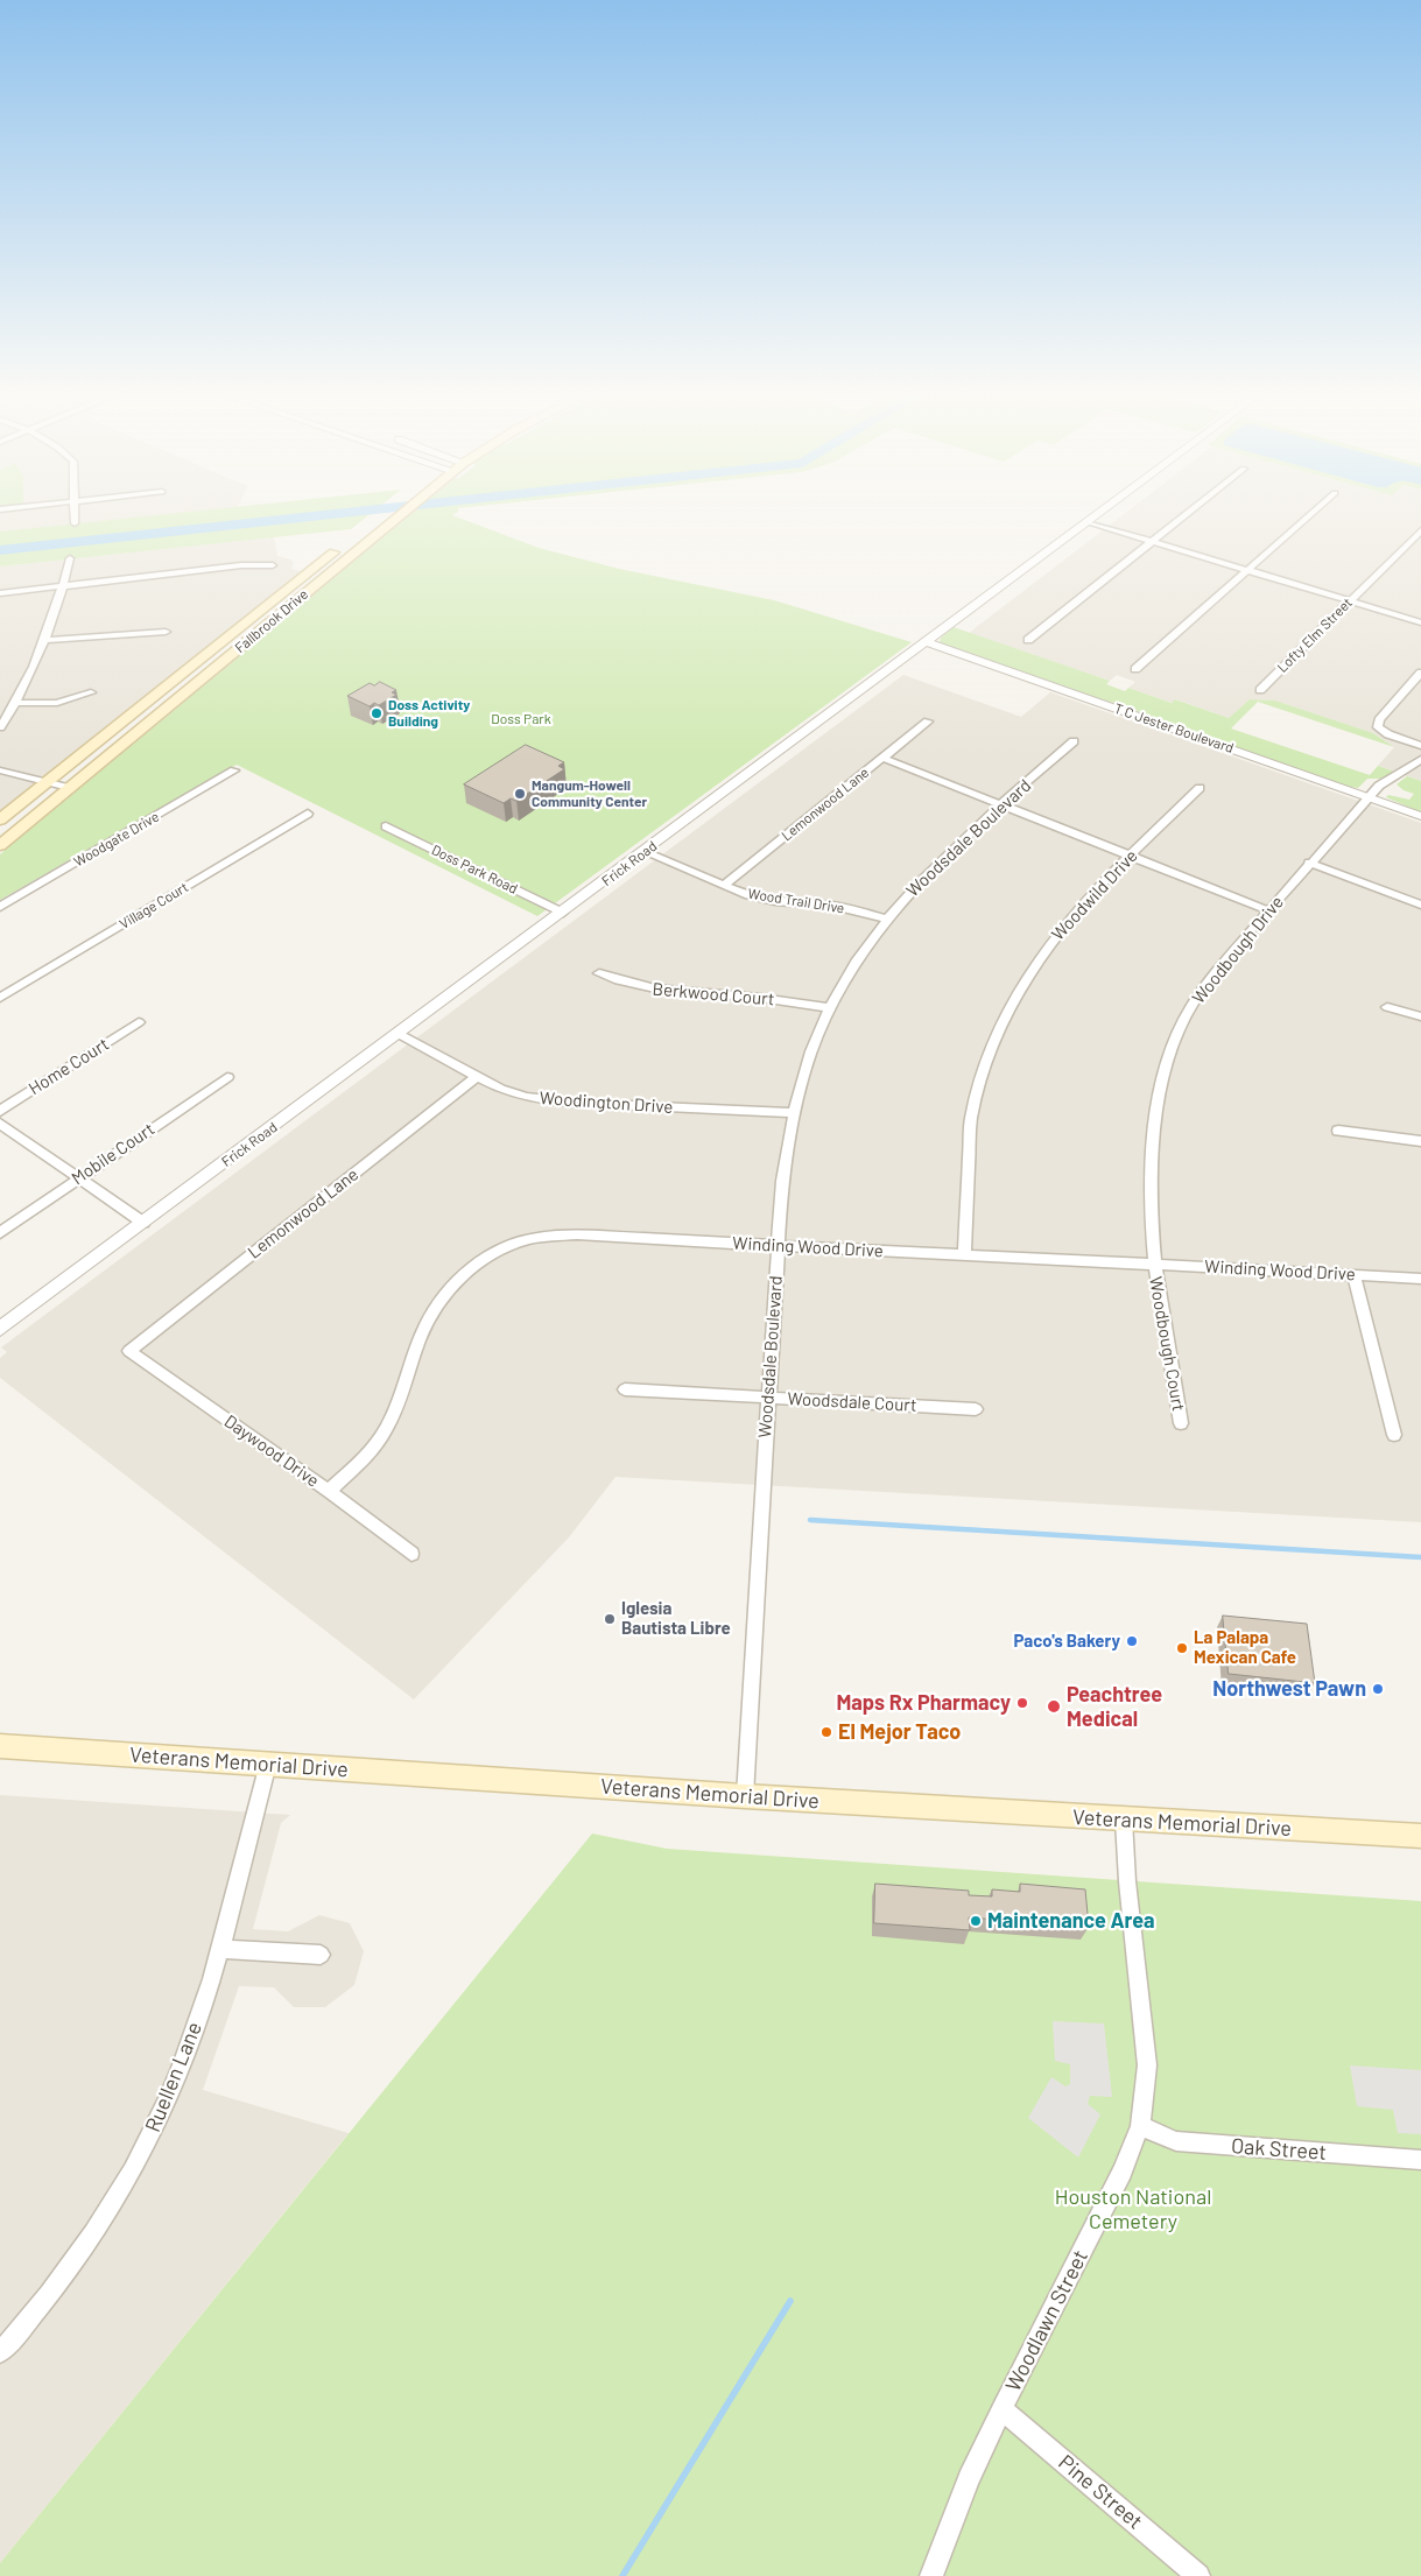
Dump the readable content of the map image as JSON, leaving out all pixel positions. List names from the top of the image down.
{
  "streets": {
    "main road": ["Fallbrook Drive", "Veterans Memorial Drive"],
    "street": [
      "Lofty Elm Street",
      "T C Jester Boulevard",
      "Lemonwood Lane",
      "Woodsdale Boulevard",
      "Woodgate Drive",
      "Frick Road",
      "Doss Park Road",
      "Woodwild Drive",
      "Wood Trail Drive",
      "Village Court",
      "Woodbough Drive",
      "Berkwood Court",
      "Home Court",
      "Woodington Drive",
      "Mobile Court",
      "Winding Wood Drive",
      "Woodbough Court",
      "Woodsdale Court",
      "Daywood Drive",
      "Ruellen Lane",
      "Oak Street",
      "Woodlawn Street",
      "Pine Street"
    ]
  },
  "crossings": [
    ["T C Jester Boulevard", "Frick Road"],
    ["T C Jester Boulevard", "Woodbough Drive"],
    ["Lemonwood Lane", "Wood Trail Drive"],
    ["Lemonwood Lane", "Woodington Drive"],
    ["Lemonwood Lane", "Daywood Drive"],
    ["Woodsdale Boulevard", "Wood Trail Drive"],
    ["Woodsdale Boulevard", "Berkwood Court"],
    ["Woodsdale Boulevard", "Woodington Drive"],
    ["Woodsdale Boulevard", "Winding Wood Drive"],
    ["Woodsdale Boulevard", "Woodsdale Court"],
    ["Woodsdale Boulevard", "Veterans Memorial Drive"],
    ["Frick Road", "Doss Park Road"],
    ["Frick Road", "Wood Trail Drive"],
    ["Frick Road", "Woodington Drive"],
    ["Woodwild Drive", "Winding Wood Drive"],
    ["Woodbough Drive", "Winding Wood Drive"],
    ["Woodbough Drive", "Woodbough Court"],
    ["Winding Wood Drive", "Woodbough Court"],
    ["Winding Wood Drive", "Daywood Drive"],
    ["Veterans Memorial Drive", "Ruellen Lane"],
    ["Veterans Memorial Drive", "Woodlawn Street"],
    ["Oak Street", "Woodlawn Street"],
    ["Woodlawn Street", "Pine Street"]
  ],
  "parks": ["Doss Park", "Houston National Cemetery"],
  "places": [
    "Doss Activity Building",
    "Mangum-Howell Community Center",
    "Iglesia Bautista Libre",
    "Paco's Bakery",
    "La Palapa Mexican Cafe",
    "Northwest Pawn",
    "Maps Rx Pharmacy",
    "Peachtree Medical",
    "El Mejor Taco",
    "Maintenance Area"
  ]
}
